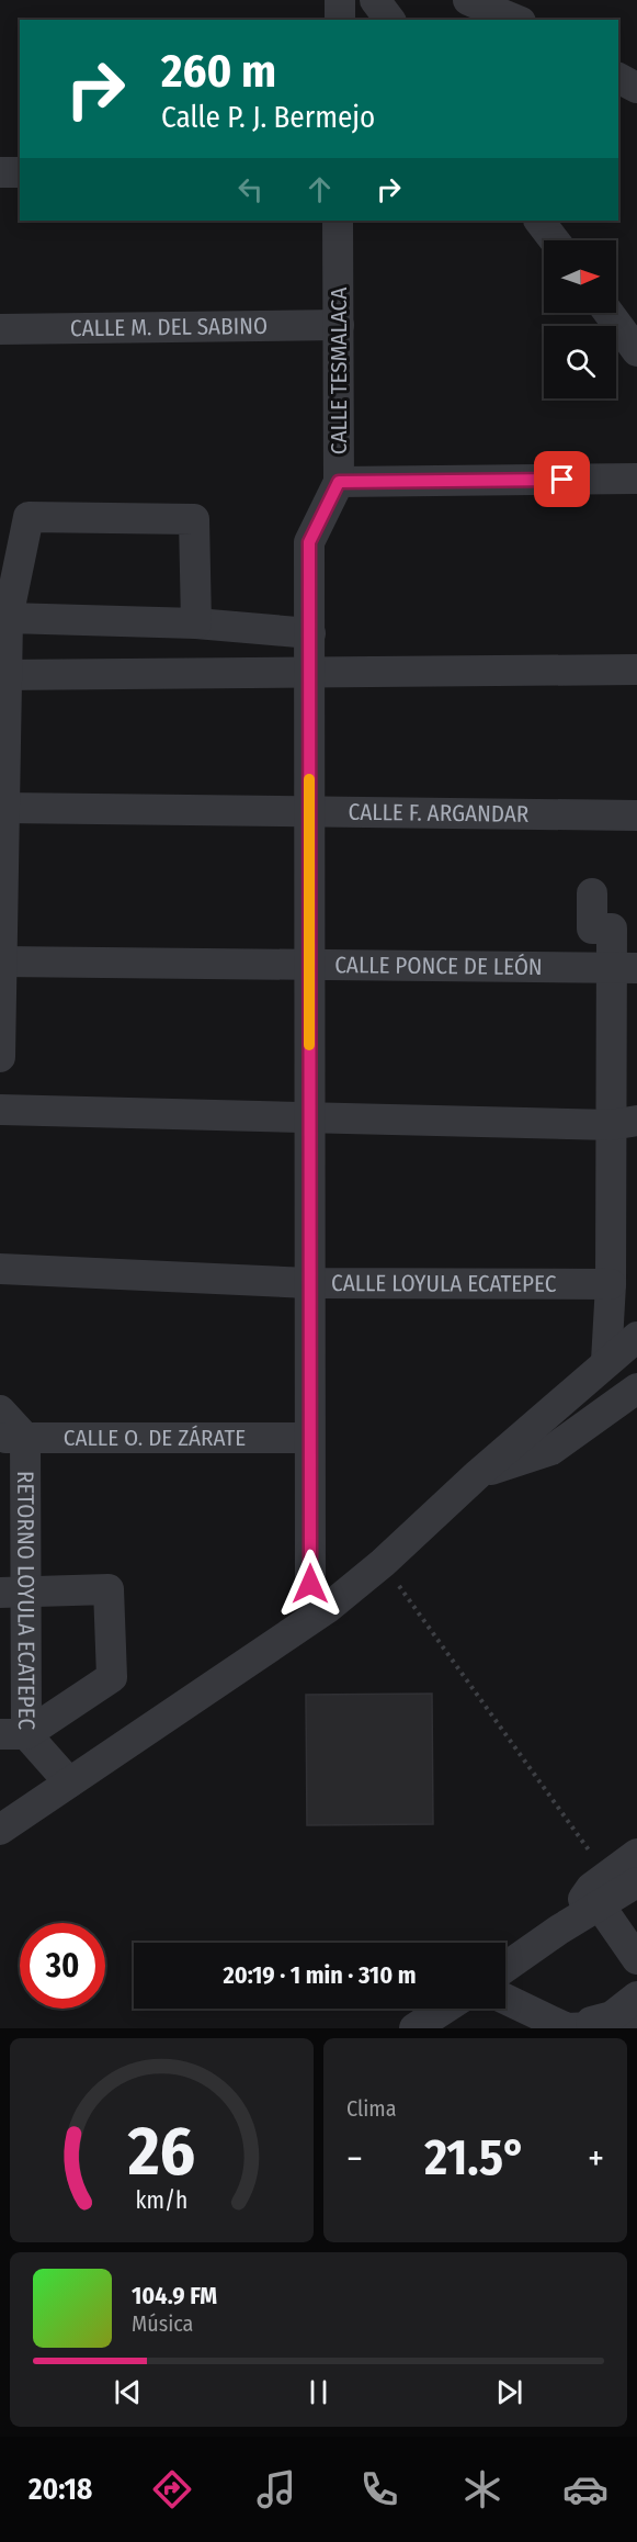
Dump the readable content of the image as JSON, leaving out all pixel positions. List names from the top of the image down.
{
  "streets": {
    "street": [
      "CALLE M. DEL SABINO",
      "CALLE TESMALACA",
      "CALLE F. ARGANDAR",
      "CALLE PONCE DE LEÓN",
      "CALLE LOYULA ECATEPEC",
      "CALLE O. DE ZÁRATE",
      "RETORNO LOYULA ECATEPEC"
    ]
  },
  "crossings": [
    ["CALLE M. DEL SABINO", "CALLE TESMALACA"],
    ["CALLE TESMALACA", "CALLE F. ARGANDAR"],
    ["CALLE TESMALACA", "CALLE PONCE DE LEÓN"],
    ["CALLE TESMALACA", "CALLE LOYULA ECATEPEC"],
    ["CALLE TESMALACA", "CALLE O. DE ZÁRATE"],
    ["CALLE O. DE ZÁRATE", "RETORNO LOYULA ECATEPEC"]
  ],
  "north": "right",
  "page": {
    "turn": ["260 m", "Calle P. J. Bermejo"],
    "limit": "30",
    "trip": "20:19 · 1 min · 310 m",
    "tile": "Clima",
    "heat": ["−", "21.5°", "+"],
    "song": ["104.9 FM", "Música"],
    "tabs": "20:18",
    "gauge": ["26", "km/h"]
  }
}
